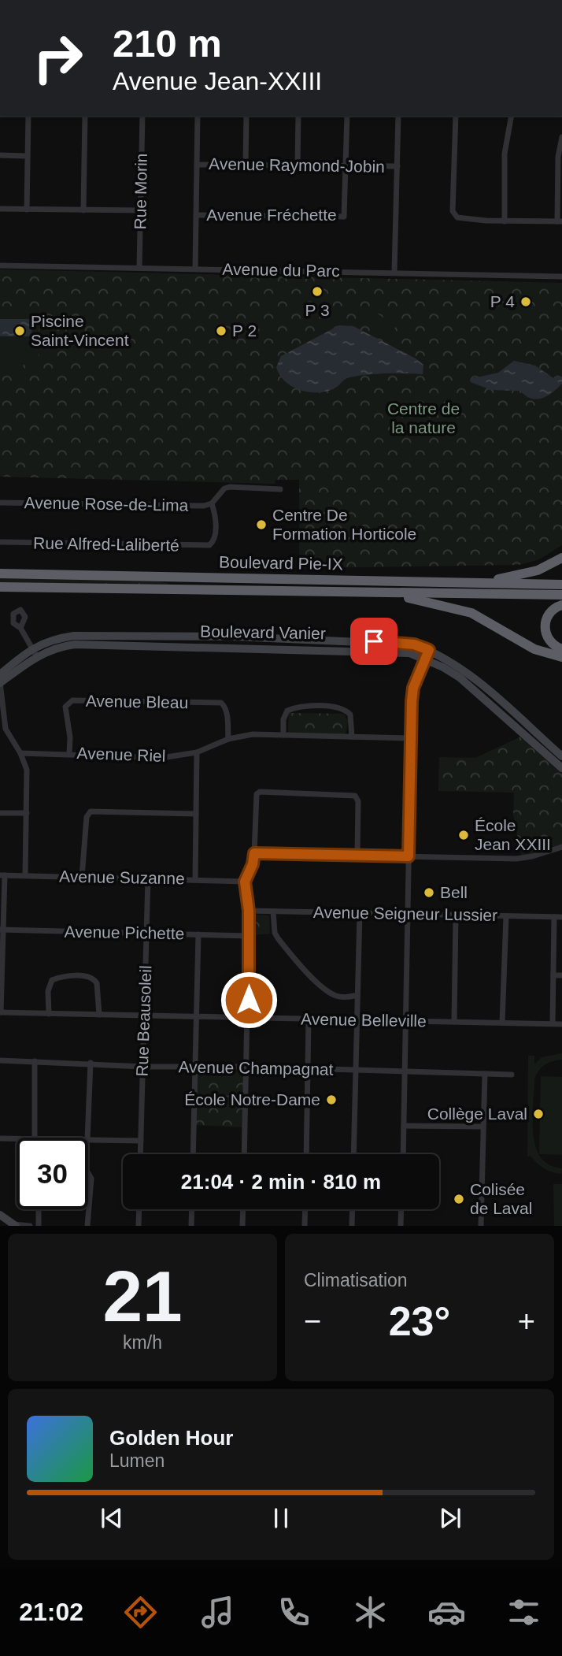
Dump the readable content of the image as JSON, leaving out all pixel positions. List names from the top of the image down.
{
  "streets": {
    "highway": ["Boulevard Pie-IX"],
    "street": [
      "Avenue Raymond-Jobin",
      "Rue Morin",
      "Avenue Fréchette",
      "Avenue du Parc",
      "Avenue Rose-de-Lima",
      "Rue Alfred-Laliberté",
      "Boulevard Vanier",
      "Avenue Bleau",
      "Avenue Riel",
      "Avenue Suzanne",
      "Avenue Seigneur Lussier",
      "Avenue Pichette",
      "Avenue Belleville",
      "Rue Beausoleil",
      "Avenue Champagnat"
    ]
  },
  "crossings": [
    ["Avenue Raymond-Jobin", "Avenue Fréchette"],
    ["Rue Morin", "Avenue du Parc"],
    ["Avenue Rose-de-Lima", "Rue Alfred-Laliberté"],
    ["Avenue Bleau", "Avenue Riel"],
    ["Avenue Suzanne", "Rue Beausoleil"],
    ["Avenue Pichette", "Rue Beausoleil"],
    ["Avenue Belleville", "Rue Beausoleil"],
    ["Rue Beausoleil", "Avenue Champagnat"]
  ],
  "parks": ["Centre de la nature"],
  "places": [
    "P 3",
    "P 4",
    "Piscine Saint-Vincent",
    "P 2",
    "Centre De Formation Horticole",
    "École Jean XXIII",
    "Bell",
    "École Notre-Dame",
    "Collège Laval",
    "Colisée de Laval"
  ],
  "page": {
    "turn": ["210 m", "Avenue Jean-XXIII"],
    "limit": "30",
    "trip": "21:04 · 2 min · 810 m",
    "tile": [
      ["21", "km/h"],
      "Climatisation"
    ],
    "heat": ["−", "23°", "+"],
    "song": ["Golden Hour", "Lumen"],
    "tabs": "21:02"
  }
}
